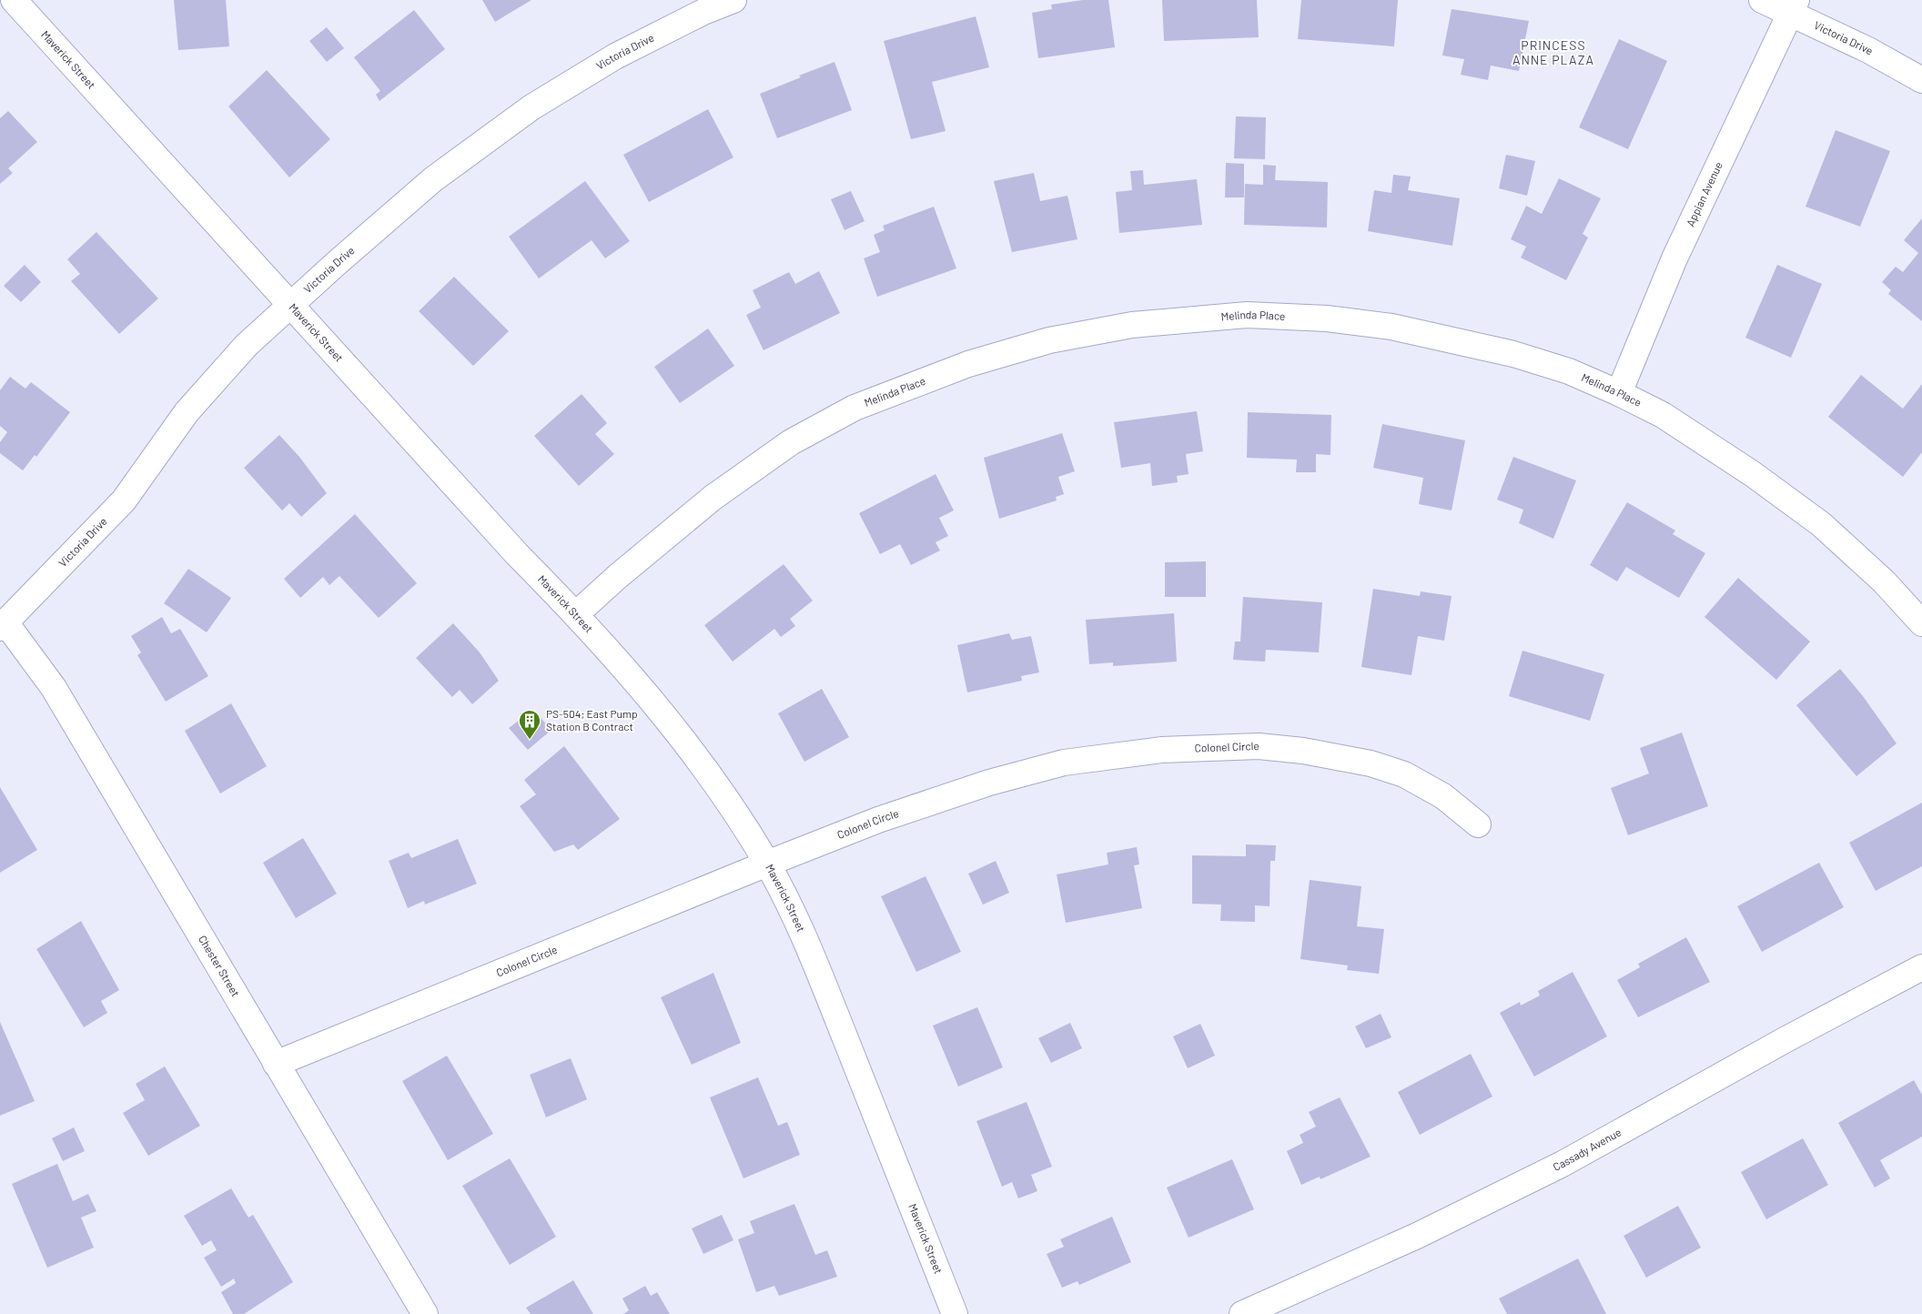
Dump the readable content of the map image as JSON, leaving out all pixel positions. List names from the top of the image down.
{
  "streets": {
    "street": [
      "Victoria Drive",
      "Maverick Street",
      "Appian Avenue",
      "Melinda Place",
      "Colonel Circle",
      "Chester Street",
      "Cassady Avenue"
    ]
  },
  "crossings": [
    ["Victoria Drive", "Maverick Street"],
    ["Victoria Drive", "Appian Avenue"],
    ["Victoria Drive", "Chester Street"],
    ["Maverick Street", "Melinda Place"],
    ["Maverick Street", "Colonel Circle"],
    ["Appian Avenue", "Melinda Place"],
    ["Colonel Circle", "Chester Street"]
  ],
  "districts": ["PRINCESS ANNE PLAZA"],
  "places": {
    "building": ["PS-504; East Pump Station B Contract"]
  }
}
